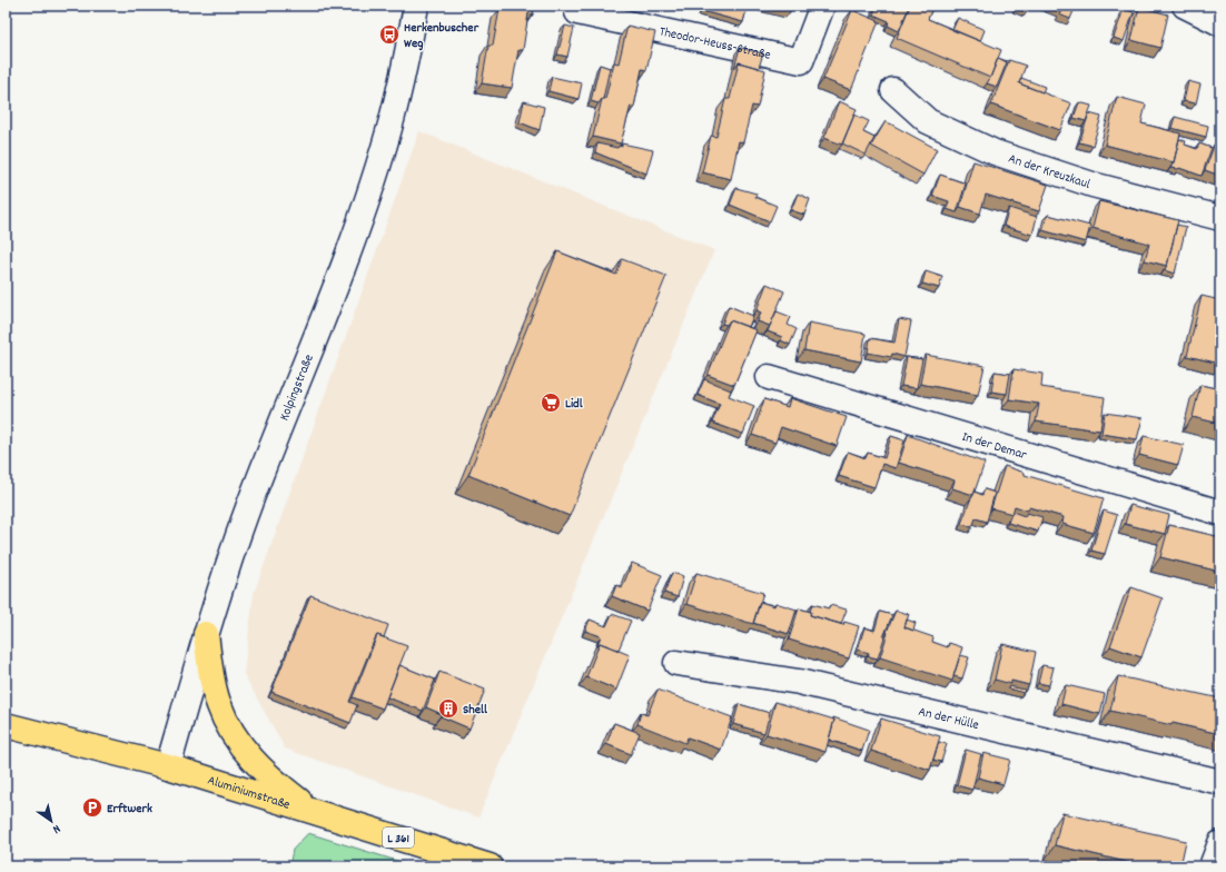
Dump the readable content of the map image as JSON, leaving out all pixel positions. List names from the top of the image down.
{
  "streets": {
    "main road": ["Aluminiumstraße", "L 361"],
    "street": [
      "Theodor-Heuss-Straße",
      "An der Kreuzkaul",
      "Kolpingstraße",
      "In der Demar",
      "An der Hülle"
    ]
  },
  "crossings": [
    ["Kolpingstraße", "Aluminiumstraße"]
  ],
  "places": {
    "bus stop": ["Herkenbuscher Weg"],
    "supermarket": ["Lidl"],
    "building": ["Shell"],
    "parking": ["Erftwerk"]
  },
  "north": "bottom right"
}
